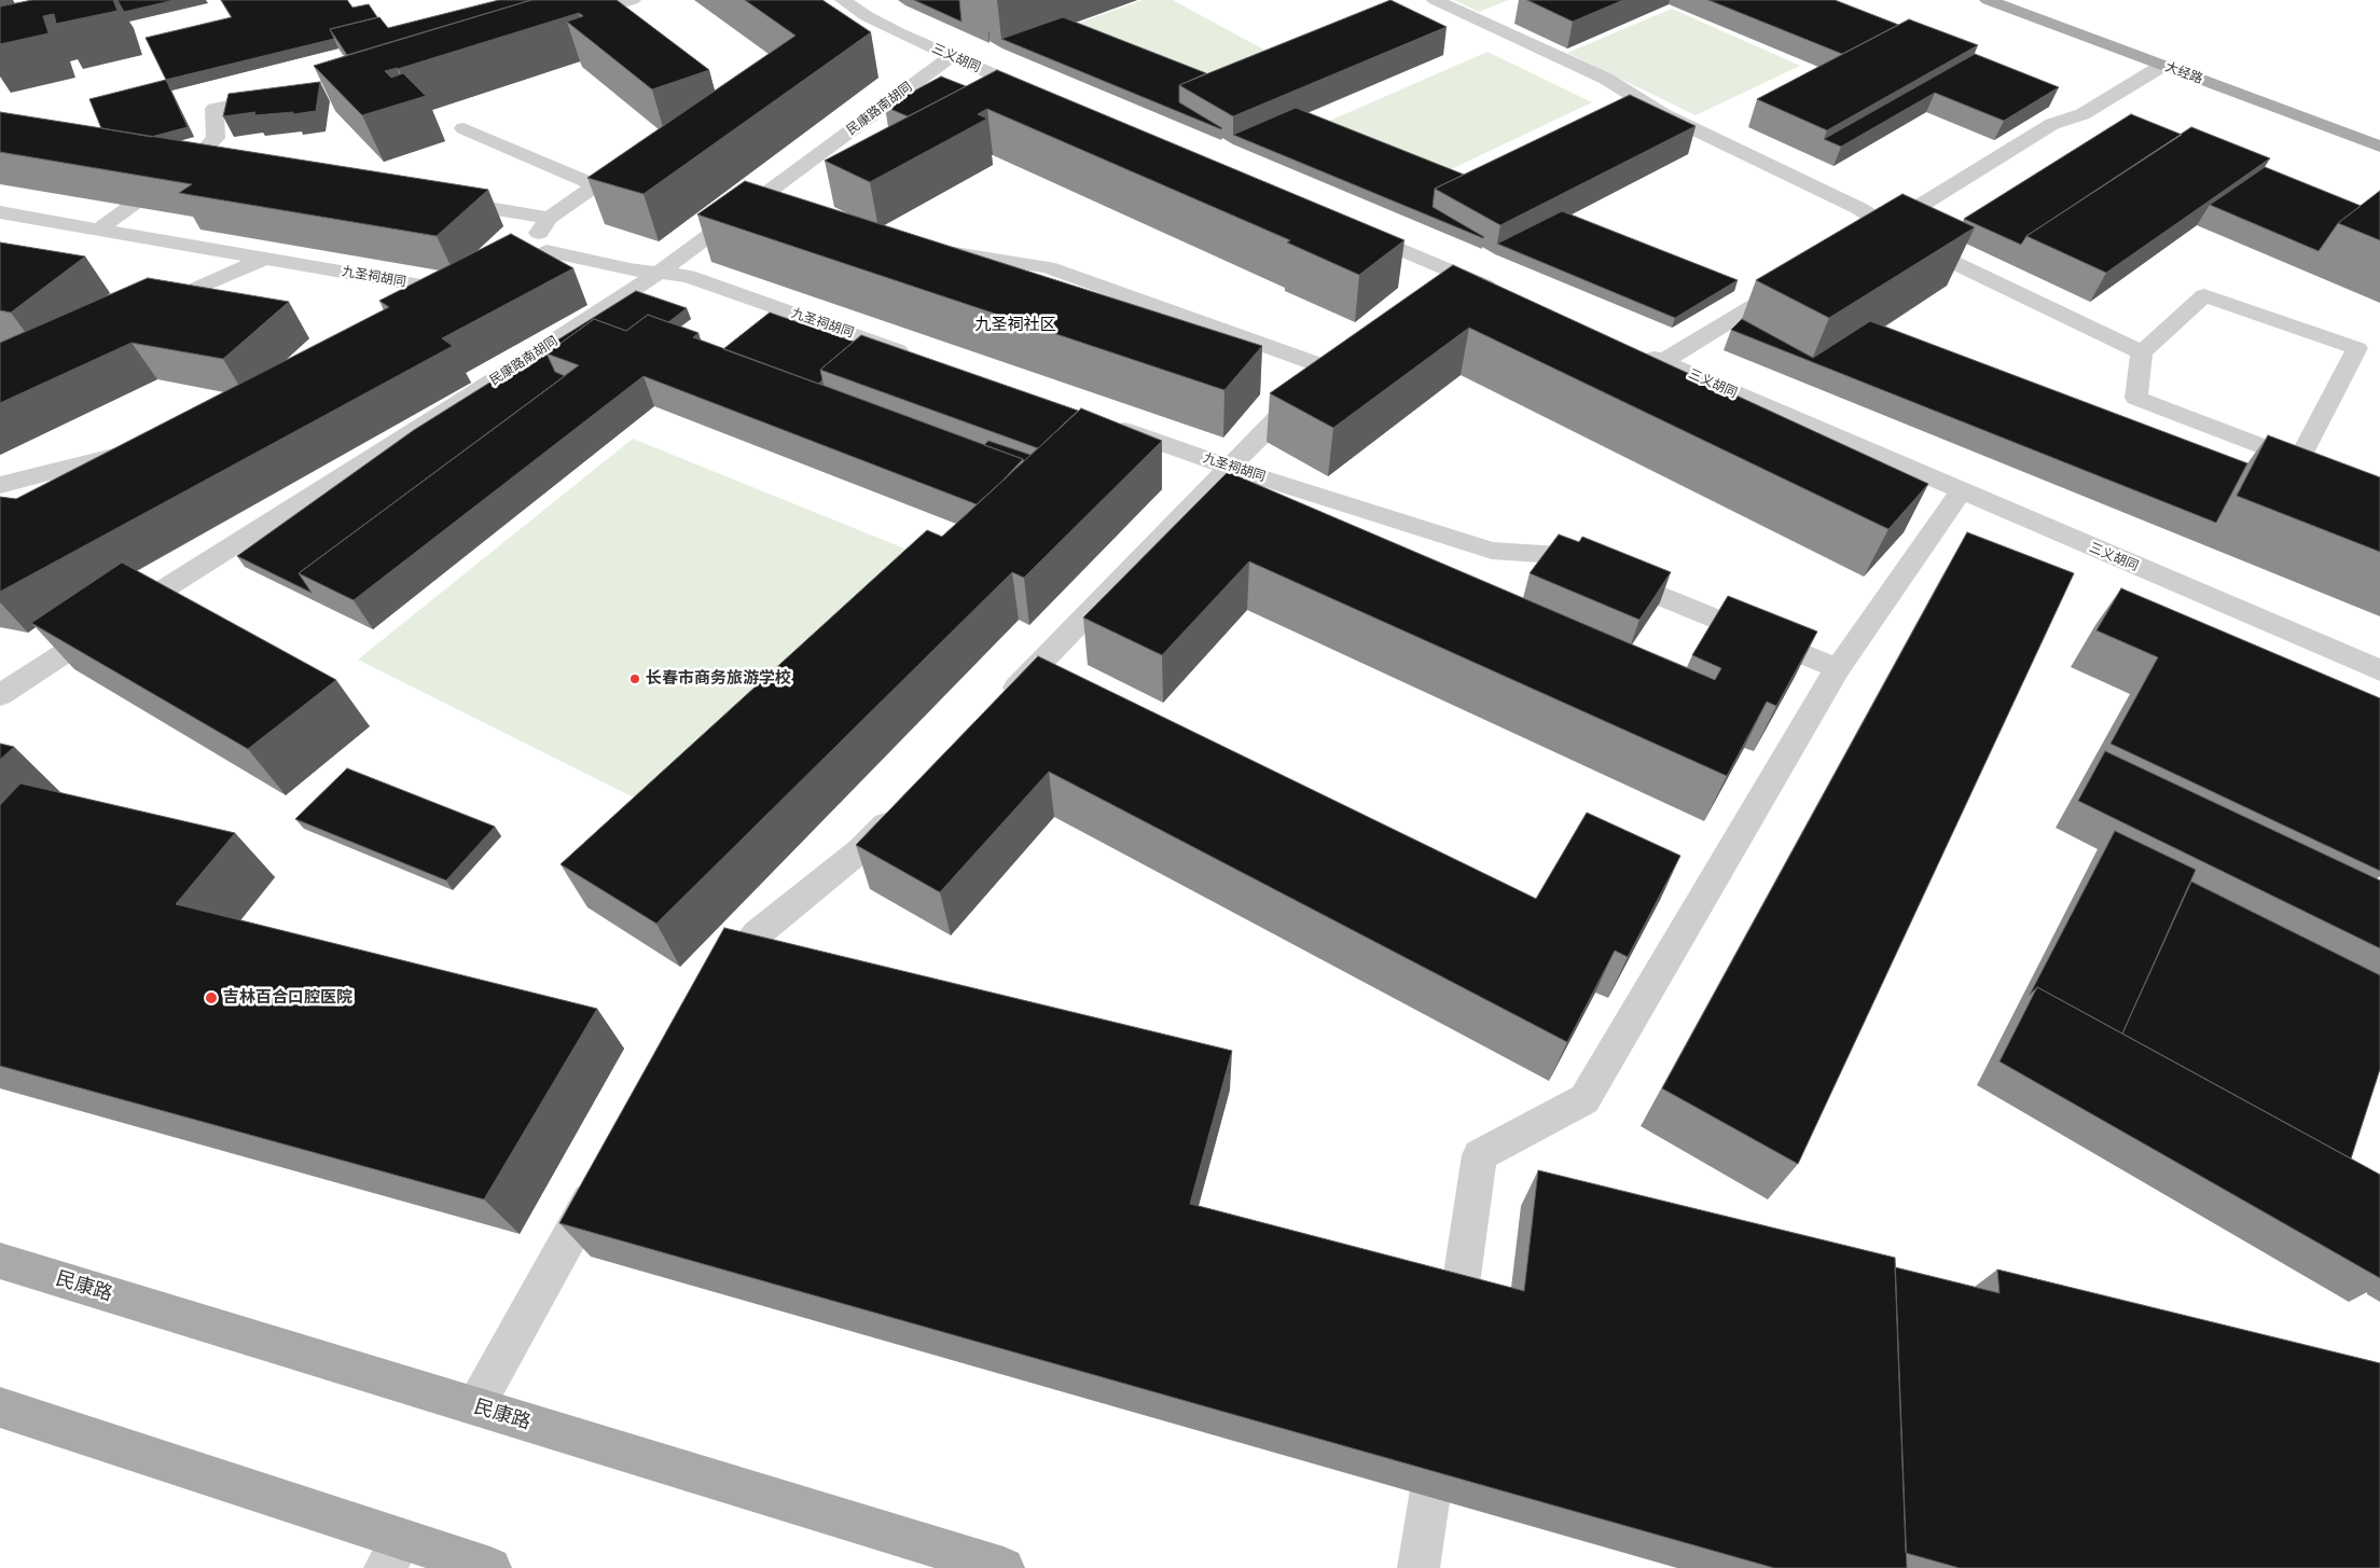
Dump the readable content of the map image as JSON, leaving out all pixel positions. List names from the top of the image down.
{
  "streets": {
    "main road": ["大经路", "民康路"],
    "street": ["三义胡同", "民康路南胡同", "九圣祠胡同"]
  },
  "crossings": [
    ["三义胡同", "民康路南胡同"],
    ["民康路南胡同", "九圣祠胡同"]
  ],
  "districts": ["九圣祠社区"],
  "places": ["长春市商务旅游学校", "吉林百合口腔医院"]
}
